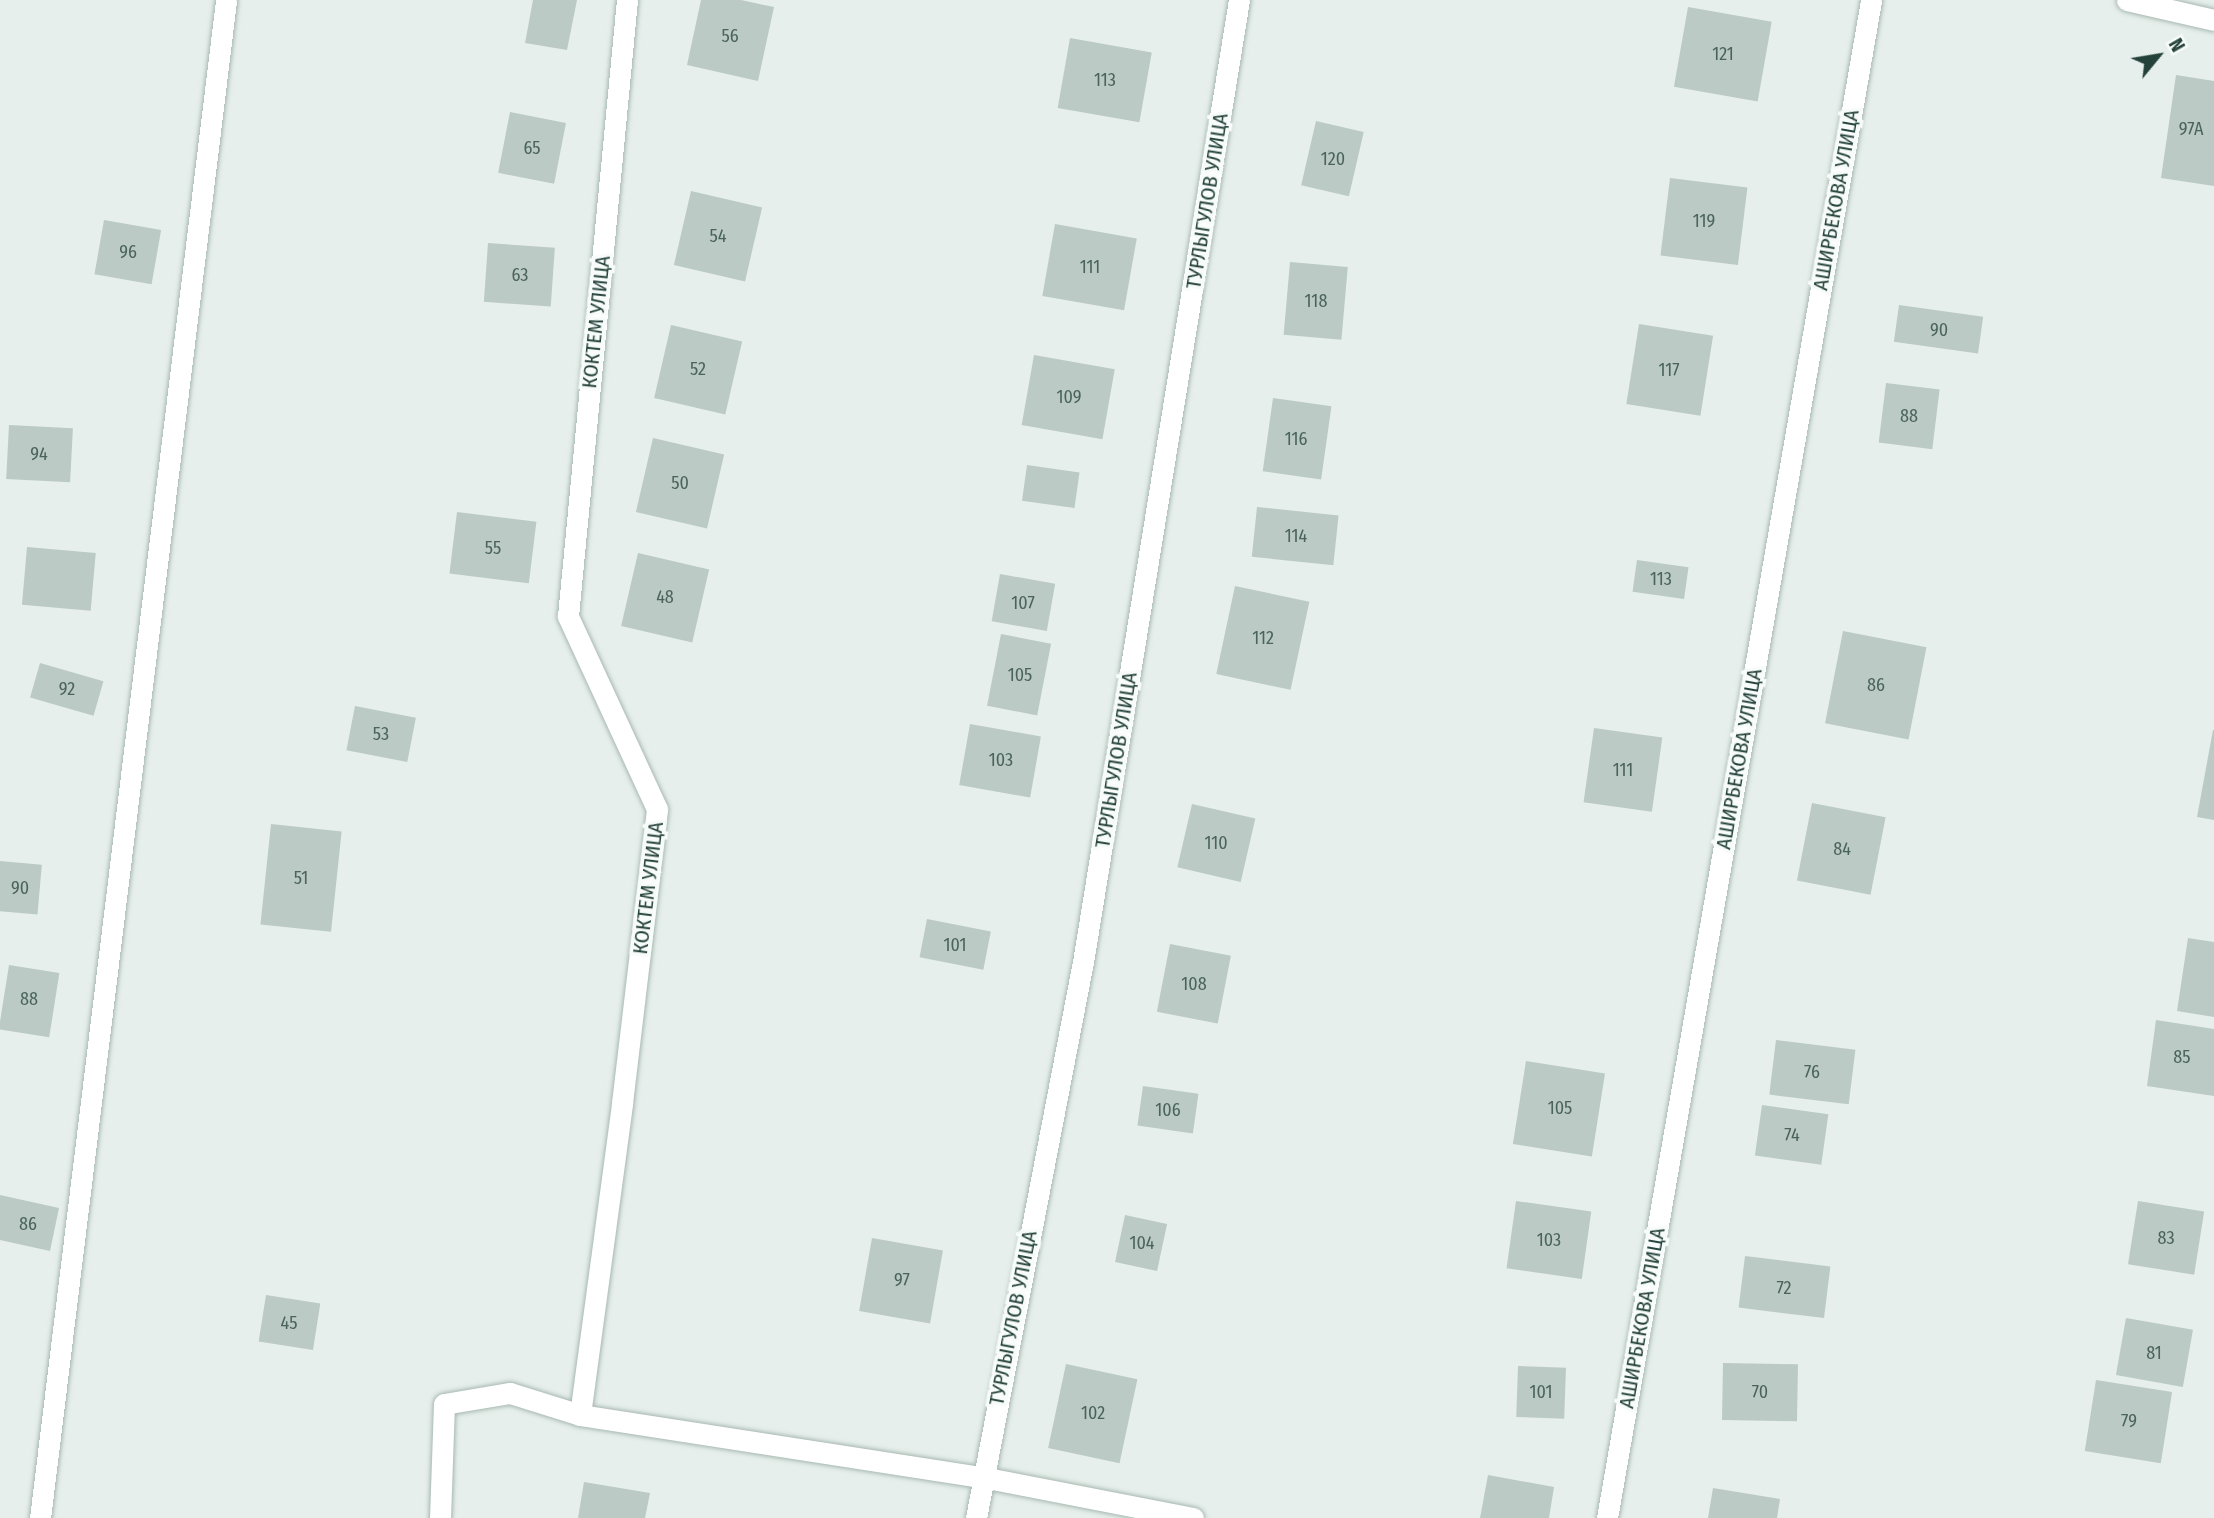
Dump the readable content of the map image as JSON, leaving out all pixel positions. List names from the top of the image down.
{
  "streets": {
    "street": ["АШИРБЕКОВА УЛИЦА", "ТУРЛЫГУЛОВ УЛИЦА", "КОКТЕМ УЛИЦА"]
  },
  "house_numbers": [
    "56",
    "121",
    "113",
    "97А",
    "65",
    "120",
    "119",
    "54",
    "96",
    "111",
    "63",
    "118",
    "90",
    "52",
    "117",
    "109",
    "88",
    "116",
    "94",
    "50",
    "114",
    "55",
    "113",
    "48",
    "107",
    "112",
    "105",
    "86",
    "92",
    "53",
    "103",
    "111",
    "110",
    "84",
    "51",
    "90",
    "101",
    "108",
    "88",
    "85",
    "76",
    "105",
    "106",
    "74",
    "86",
    "83",
    "103",
    "104",
    "97",
    "72",
    "45",
    "81",
    "101",
    "70",
    "102",
    "79"
  ],
  "north": "top right"
}
